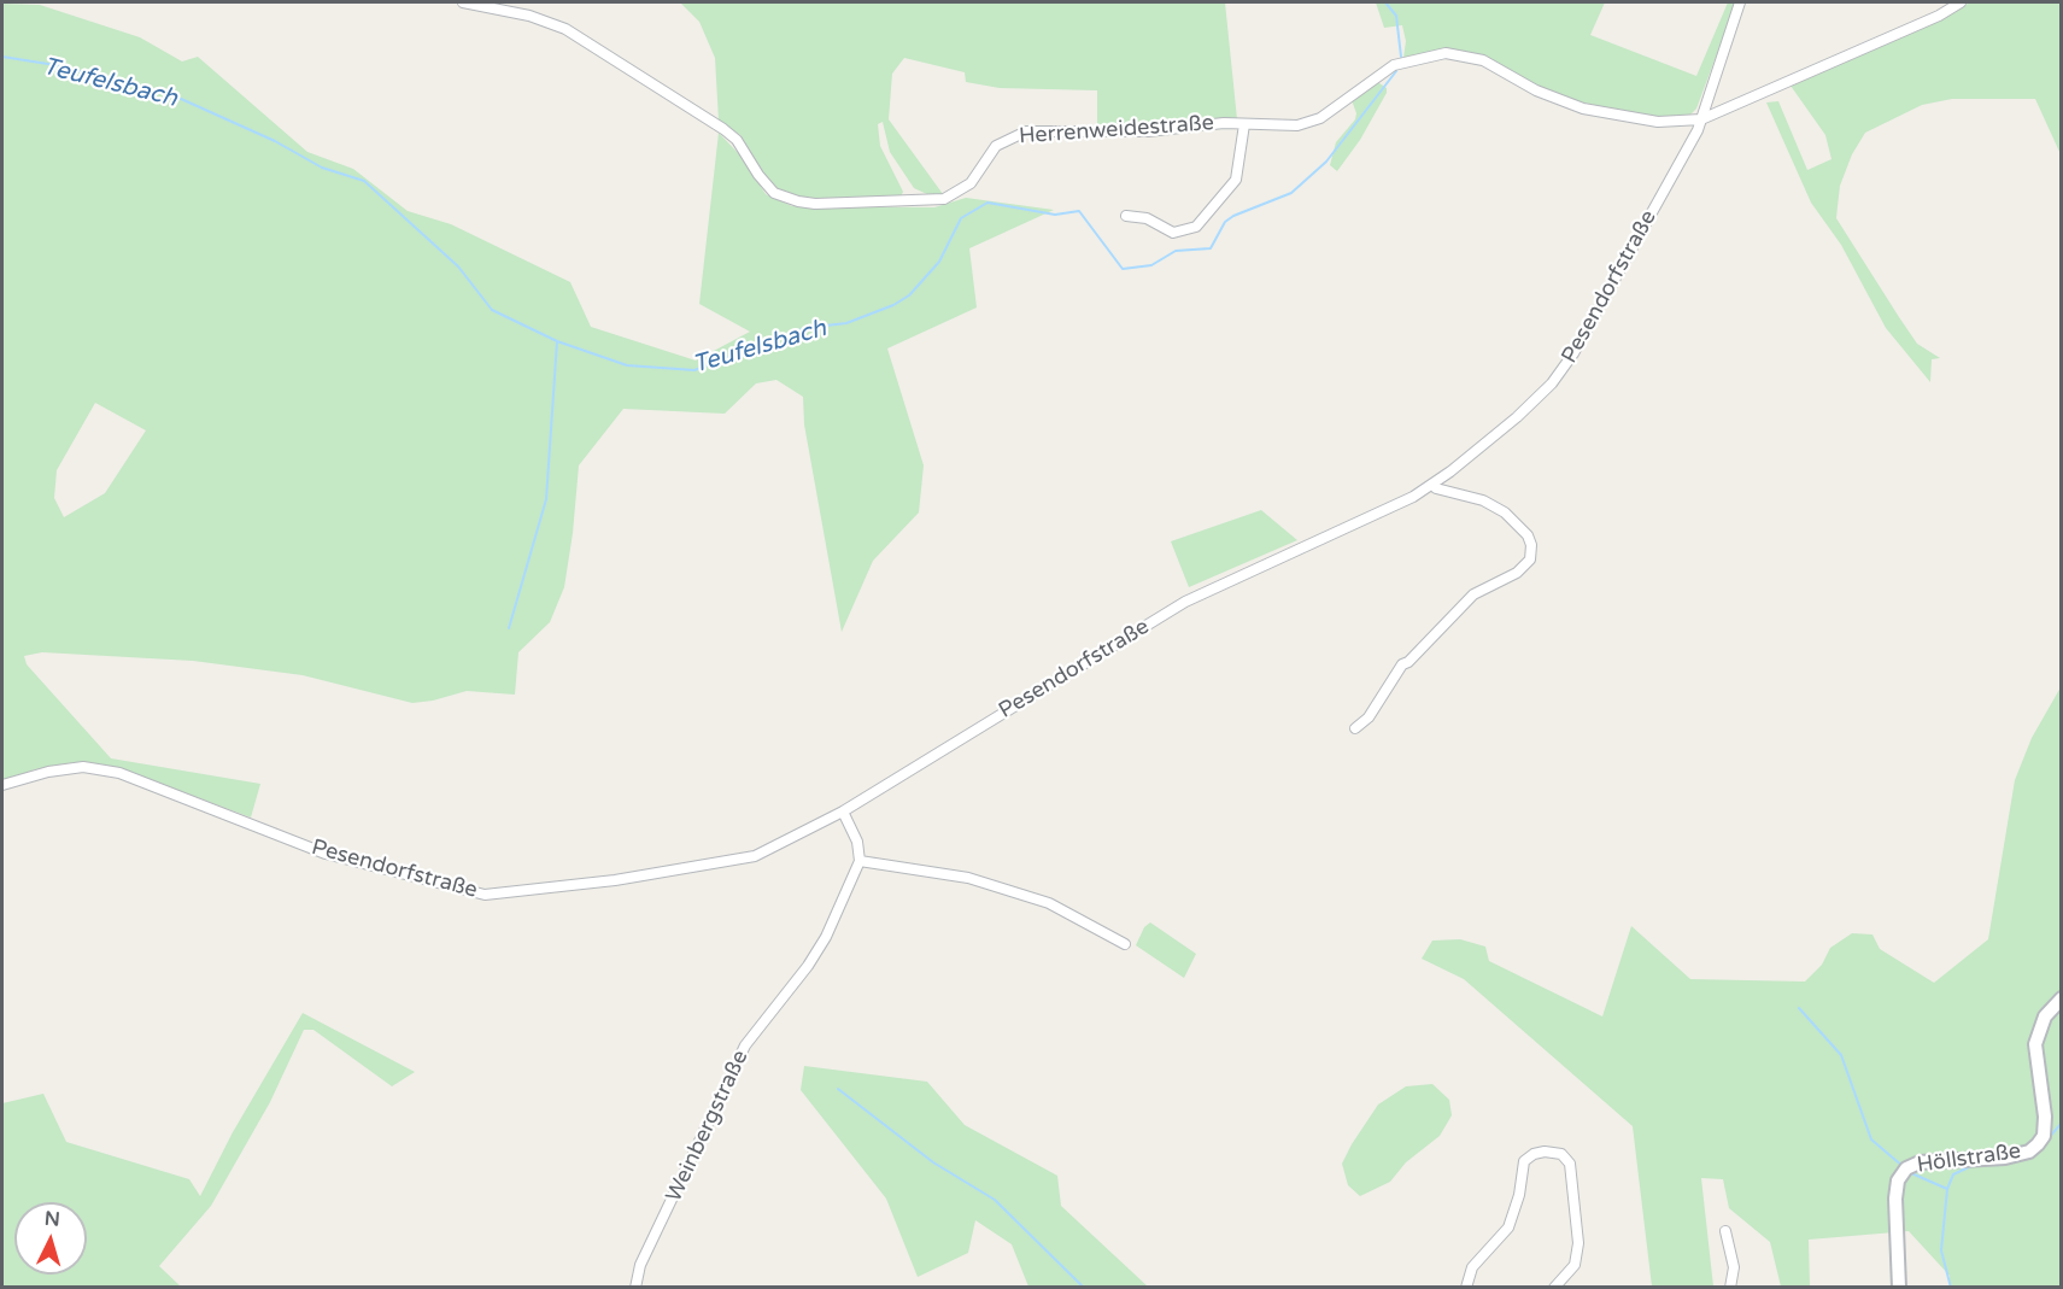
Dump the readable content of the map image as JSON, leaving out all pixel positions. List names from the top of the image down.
{
  "streets": {
    "street": [
      "Herrenweidestraße",
      "Pesendorfstraße",
      "Weinbergstraße",
      "Höllstraße"
    ]
  },
  "crossings": [
    ["Herrenweidestraße", "Pesendorfstraße"]
  ],
  "water": ["Teufelsbach"],
  "north": "top"
}
